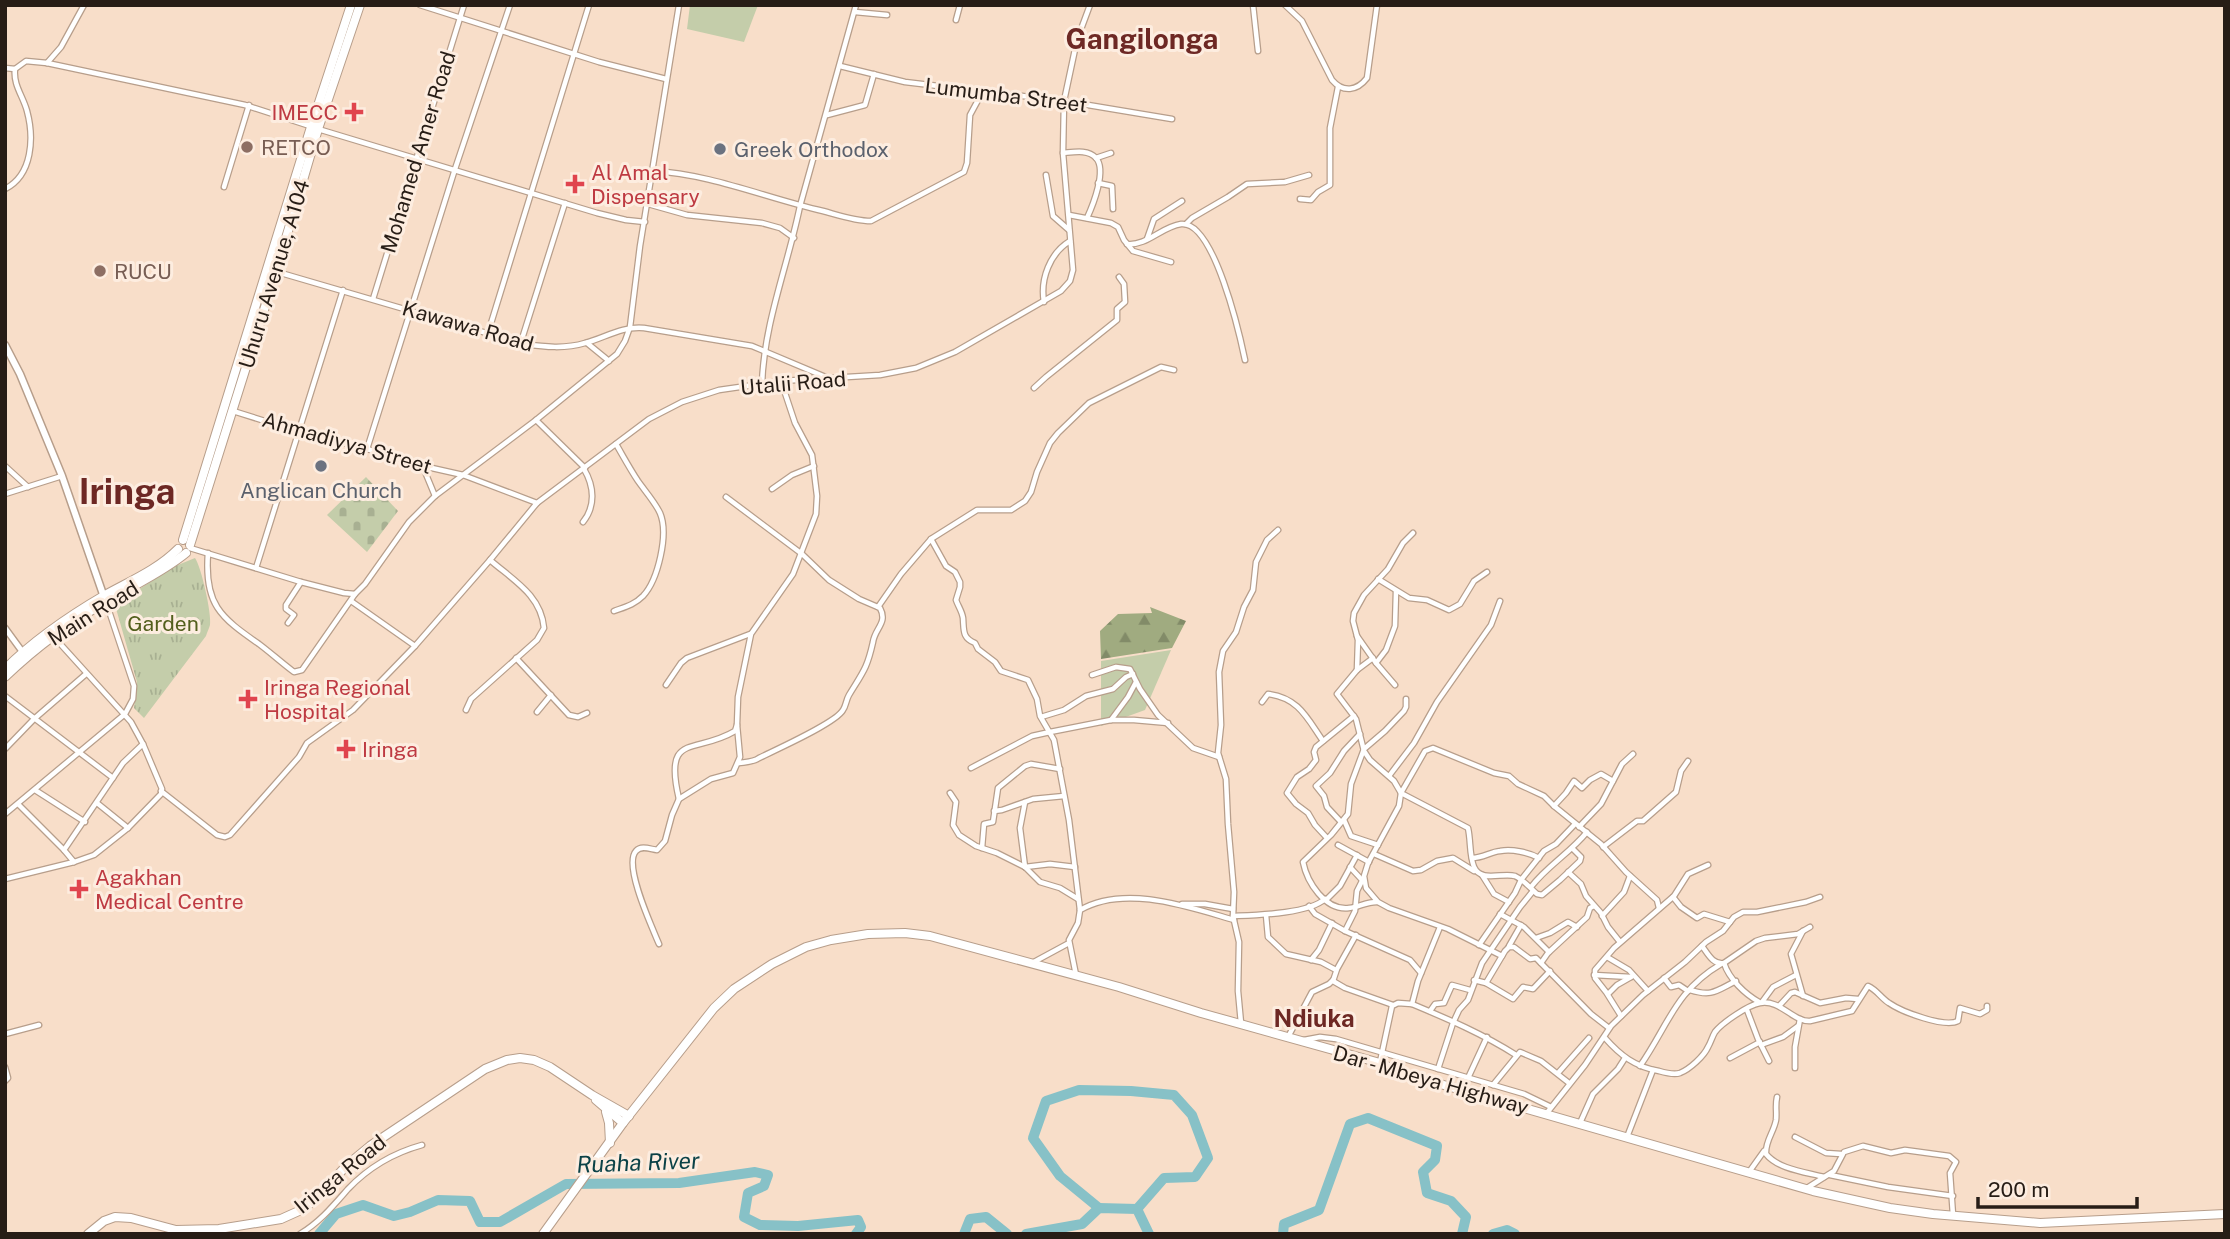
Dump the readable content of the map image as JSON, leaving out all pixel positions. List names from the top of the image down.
{
  "streets": {
    "highway": [
      "Uhuru Avenue, A104",
      "Main Road",
      "Dar - Mbeya Highway",
      "Iringa Road"
    ],
    "street": [
      "Lumumba Street",
      "Mohamed Amer Road",
      "Kawawa Road",
      "Utalii Road",
      "Ahmadiyya Street"
    ]
  },
  "crossings": [
    ["Lumumba Street", "Utalii Road"],
    ["Mohamed Amer Road", "Kawawa Road"],
    ["Uhuru Avenue, A104", "Kawawa Road"],
    ["Uhuru Avenue, A104", "Ahmadiyya Street"],
    ["Uhuru Avenue, A104", "Main Road"],
    ["Kawawa Road", "Utalii Road"],
    ["Utalii Road", "Ahmadiyya Street"]
  ],
  "districts": ["Gangilonga", "Iringa", "Ndiuka"],
  "water": ["Ruaha River"],
  "parks": ["Garden"],
  "places": {
    "health": [
      "IMECC",
      "Al Amal Dispensary",
      "Iringa Regional Hospital",
      "Iringa",
      "Agakhan Medical Centre"
    ],
    "other": [
      "RETCO",
      "Greek Orthodox",
      "RUCU",
      "Anglican Church"
    ]
  },
  "scale_bar": "200 m"
}
